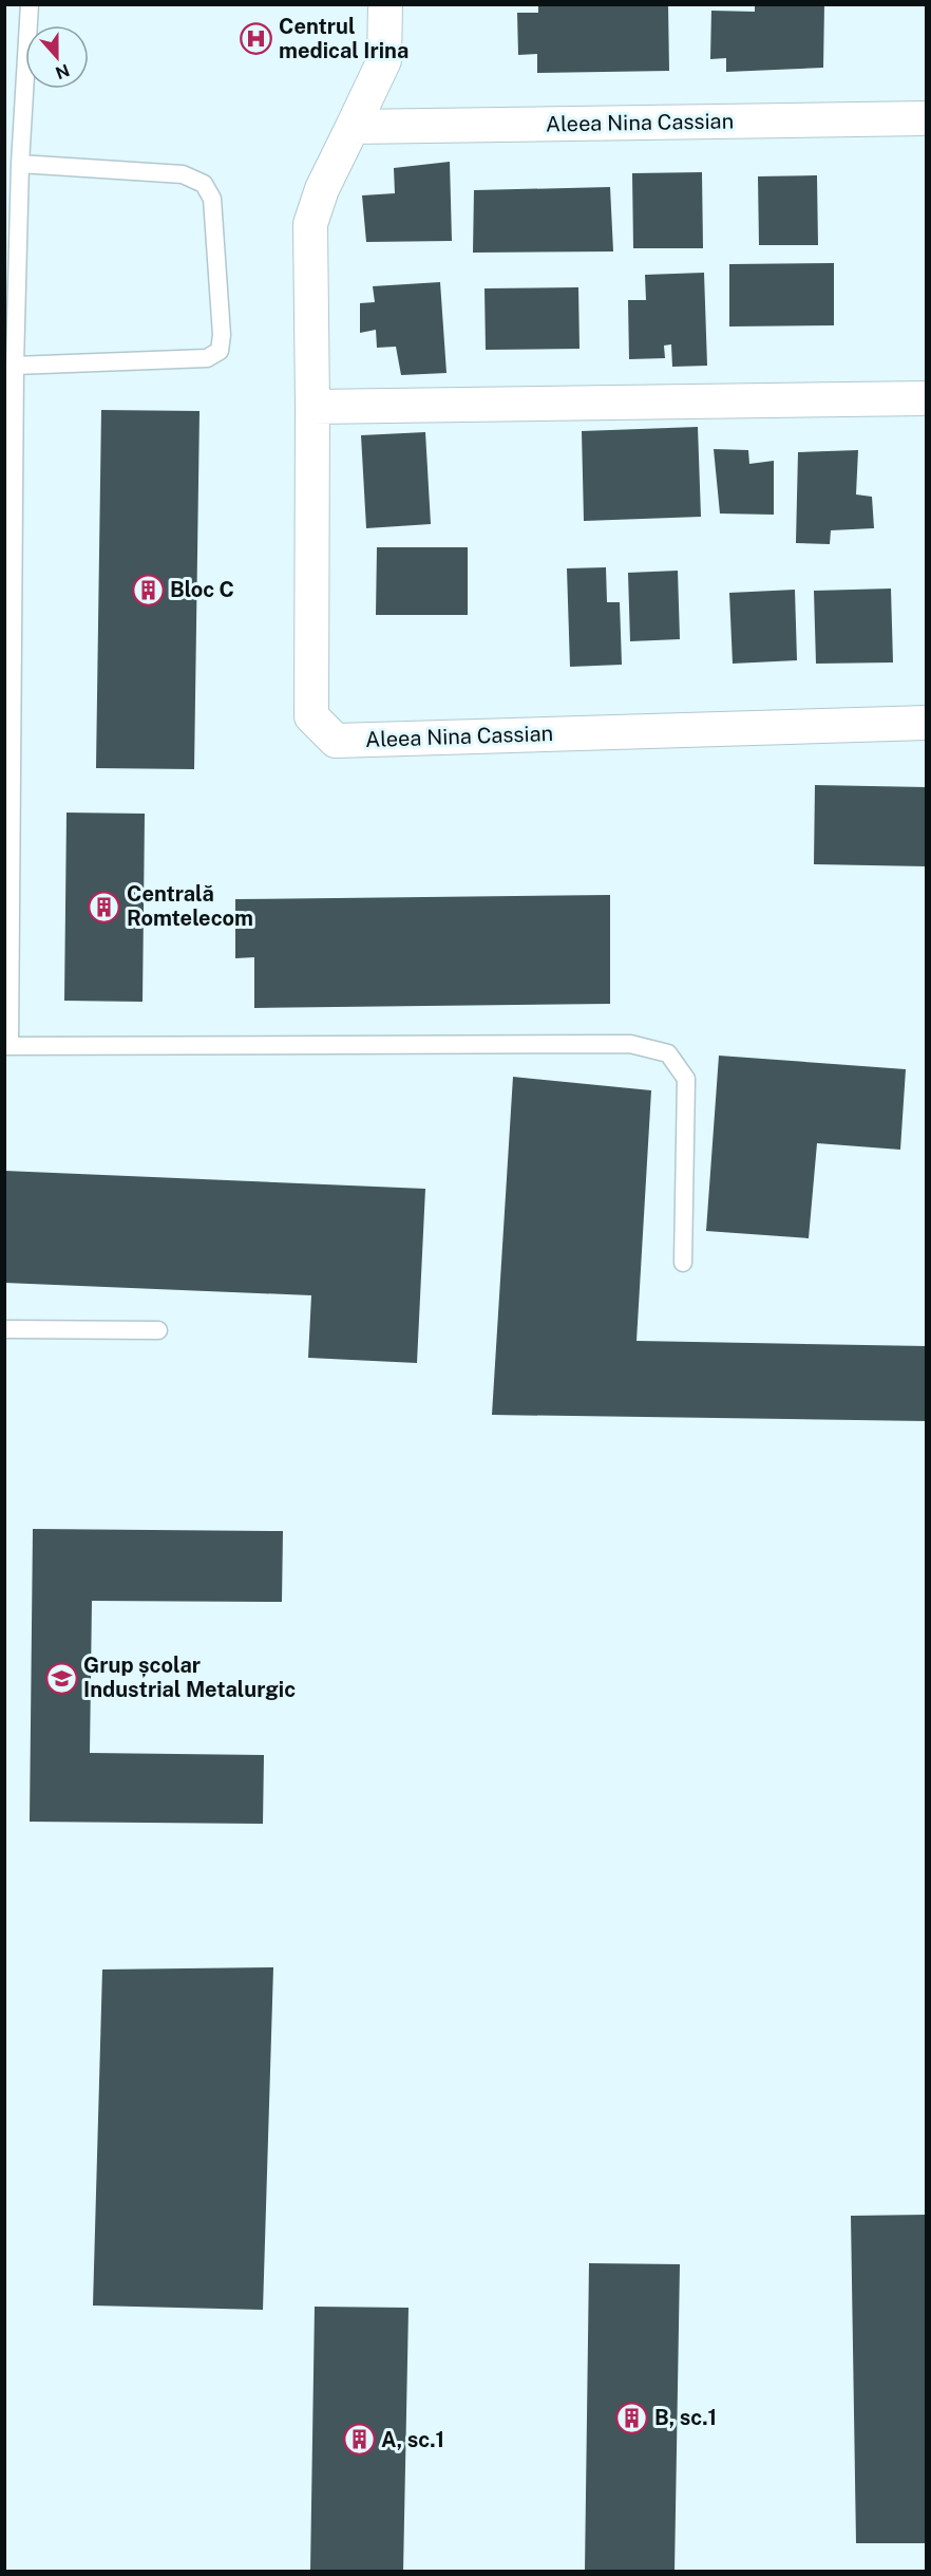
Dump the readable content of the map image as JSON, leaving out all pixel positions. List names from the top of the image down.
{
  "streets": {
    "street": ["Aleea Nina Cassian"]
  },
  "places": {
    "hospital": ["Centrul medical Irina"],
    "building": [
      "Bloc C",
      "Centrală Romtelecom",
      "B, sc.1",
      "A, sc.1"
    ],
    "school or university": ["Grup școlar Industrial Metalurgic"]
  },
  "north": "bottom"
}
